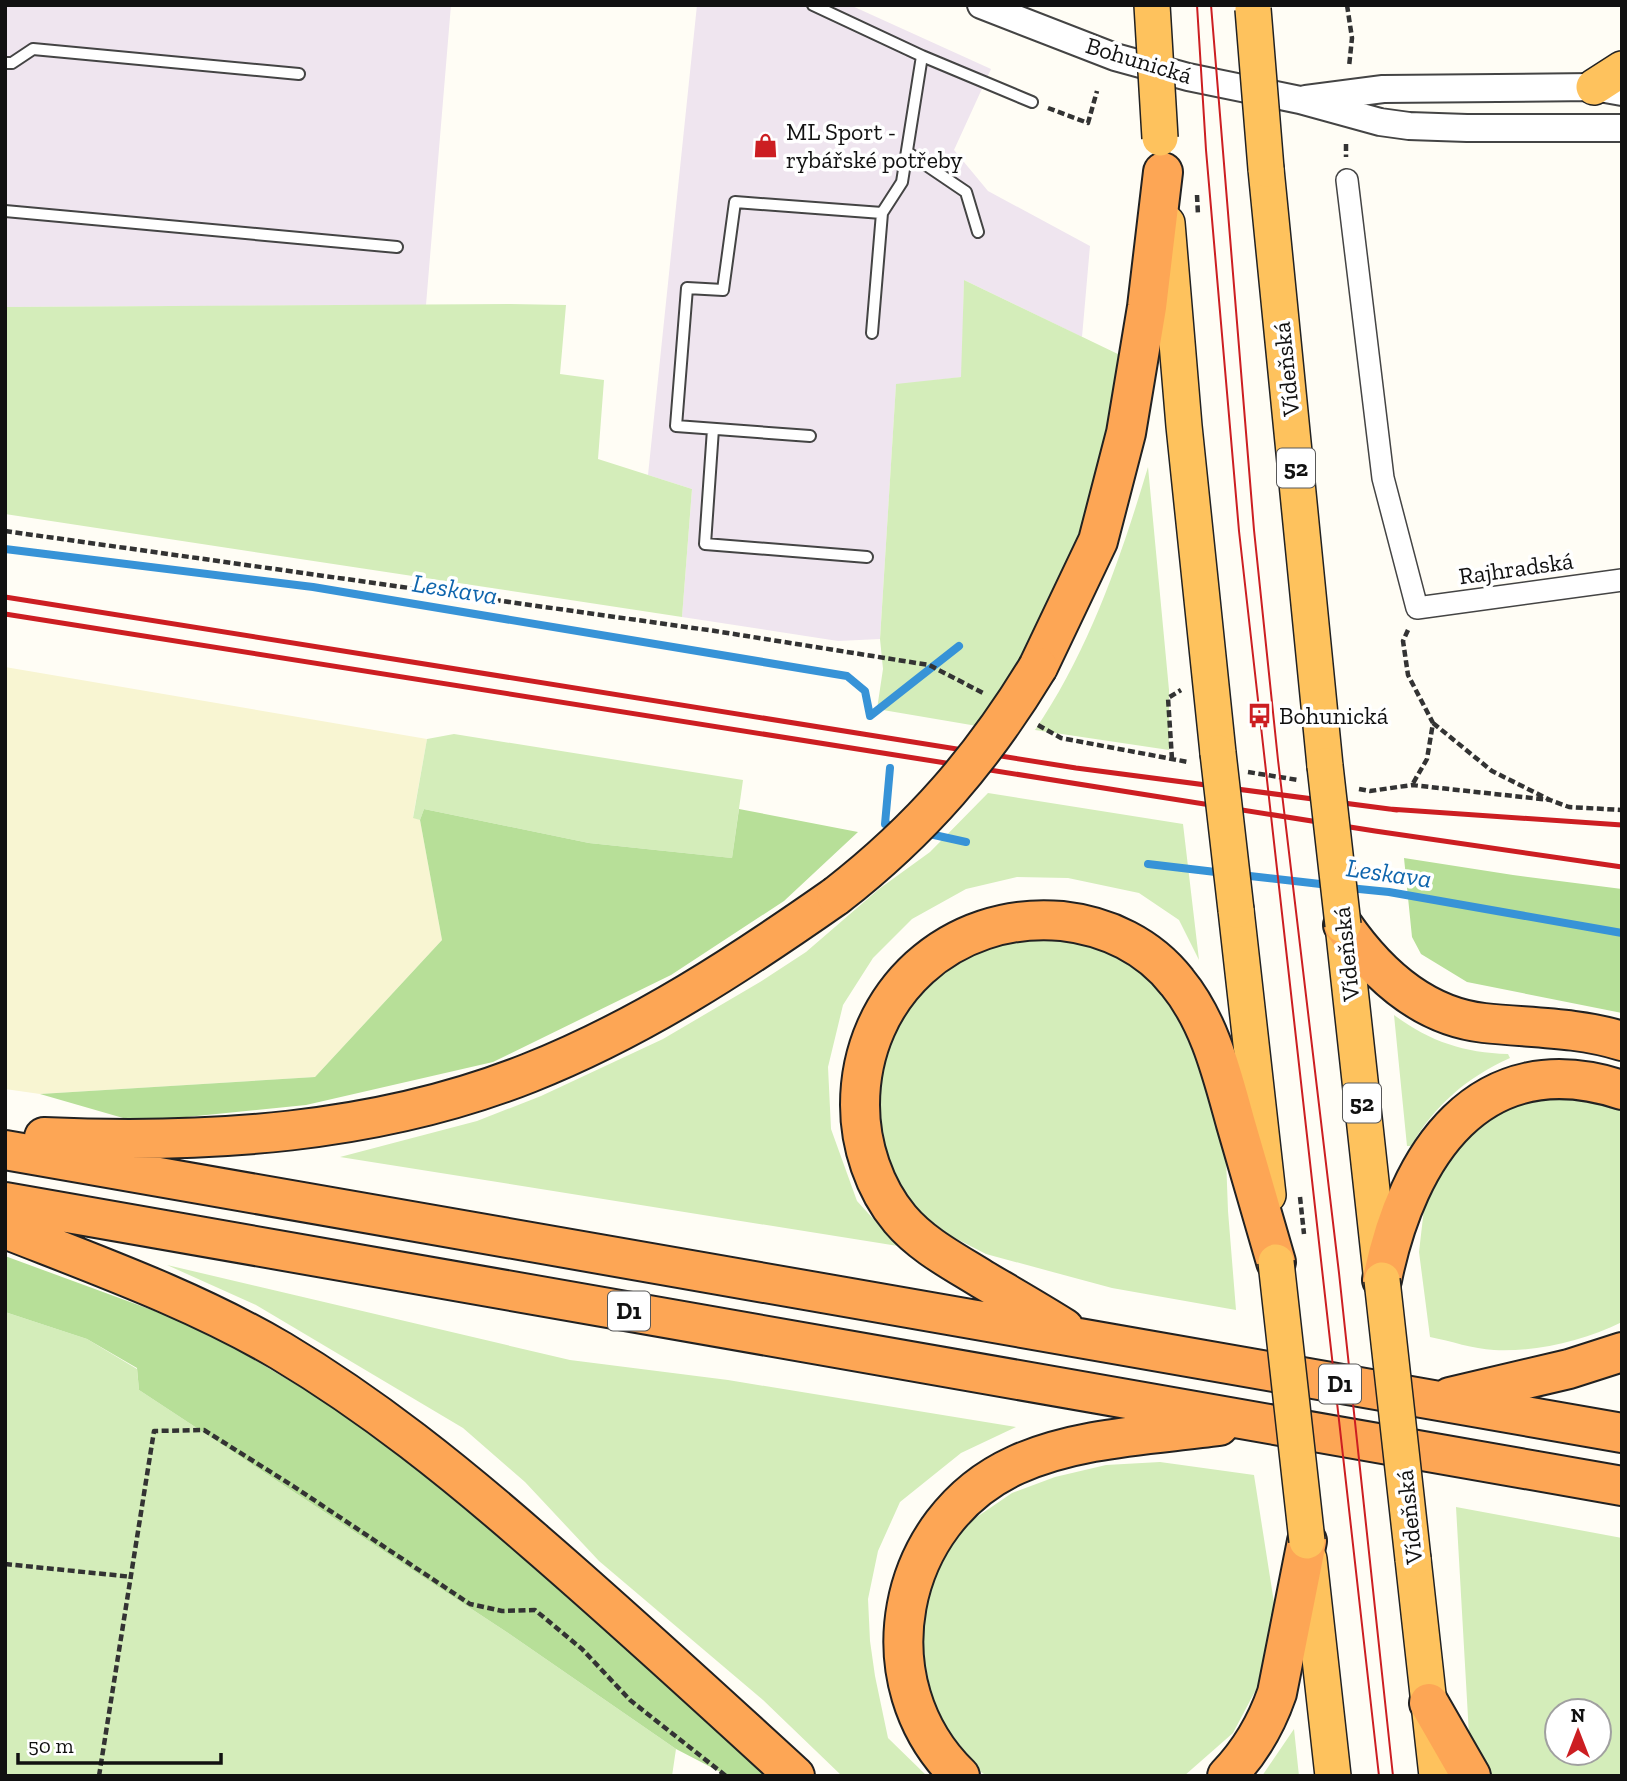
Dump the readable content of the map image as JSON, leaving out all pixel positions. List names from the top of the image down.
{
  "streets": {
    "highway": ["Vídeňská", "52", "D1"],
    "street": ["Bohunická", "Rajhradská"]
  },
  "water": ["Leskava"],
  "places": {
    "shop": ["ML Sport - rybářské potřeby"],
    "bus stop": ["Bohunická"]
  },
  "scale_bar": "50 m",
  "north": "top"
}
